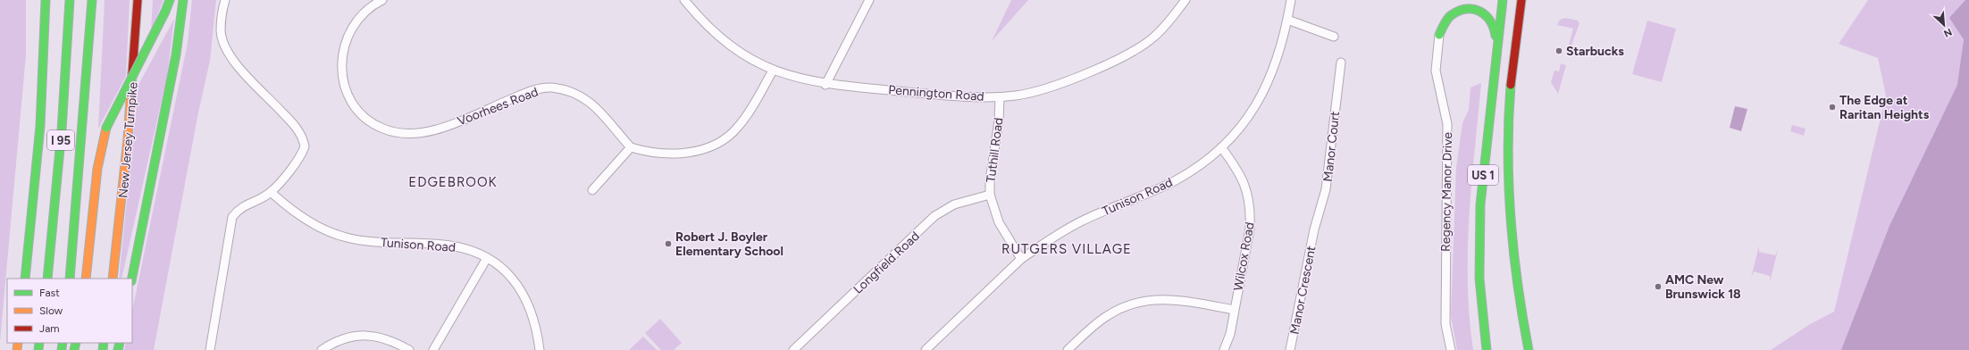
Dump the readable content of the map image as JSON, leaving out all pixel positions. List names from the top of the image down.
{
  "streets": {
    "highway": ["I 95", "New Jersey Turnpike", "US 1"],
    "street": [
      "Pennington Road",
      "Voorhees Road",
      "Manor Court",
      "Tuthill Road",
      "Regency Manor Drive",
      "Tunison Road",
      "Wilcox Road",
      "Longfield Road",
      "Manor Crescent"
    ]
  },
  "crossings": [
    ["Pennington Road", "Tuthill Road"],
    ["Manor Court", "Manor Crescent"],
    ["Tuthill Road", "Tunison Road"],
    ["Tuthill Road", "Longfield Road"],
    ["Tunison Road", "Wilcox Road"]
  ],
  "districts": ["EDGEBROOK", "RUTGERS VILLAGE"],
  "places": [
    "Starbucks",
    "The Edge at Raritan Heights",
    "Robert J. Boyler Elementary School",
    "AMC New Brunswick 18"
  ],
  "legend": ["Fast", "Slow", "Jam"],
  "north": "bottom right"
}
